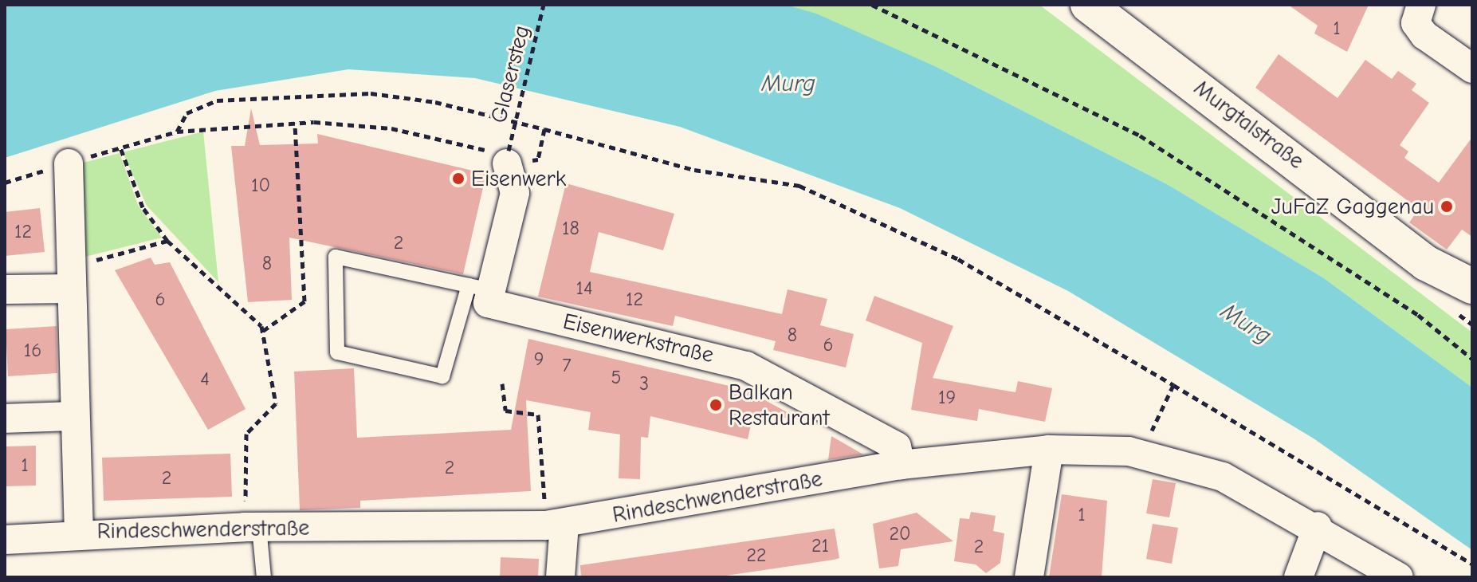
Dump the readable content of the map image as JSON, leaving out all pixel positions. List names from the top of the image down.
{
  "streets": {
    "street": ["Murgtalstraße", "Eisenwerkstraße", "Rindeschwenderstraße"],
    "path": ["Glasersteg"]
  },
  "crossings": [
    ["Eisenwerkstraße", "Rindeschwenderstraße"]
  ],
  "water": ["Murg"],
  "places": ["Eisenwerk", "JuFaZ Gaggenau", "Balkan Restaurant"],
  "house_numbers": [
    "1",
    "10",
    "18",
    "12",
    "2",
    "8",
    "14",
    "6",
    "12",
    "8",
    "6",
    "16",
    "9",
    "7",
    "5",
    "4",
    "3",
    "19",
    "1",
    "2",
    "2",
    "1",
    "20",
    "21",
    "2",
    "22"
  ]
}
